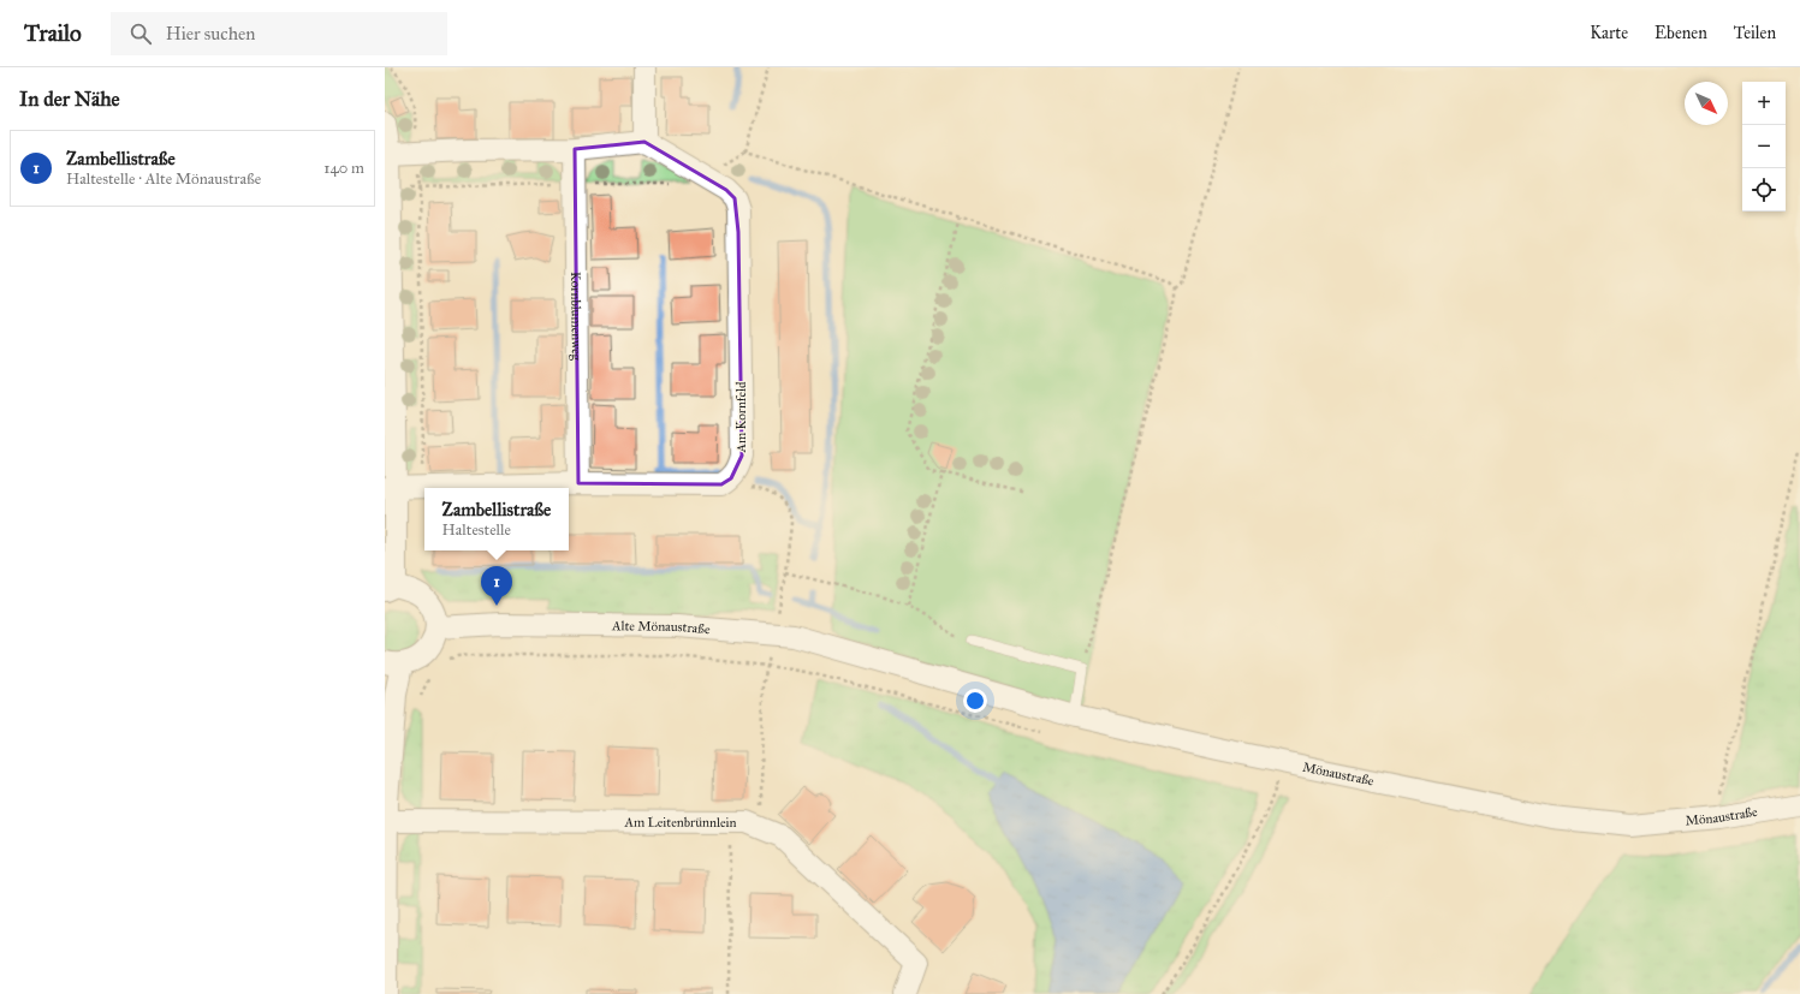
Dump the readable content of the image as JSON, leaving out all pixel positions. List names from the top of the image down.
{
  "streets": {
    "street": [
      "Kornblumenweg",
      "Am Kornfeld",
      "Alte Mönaustraße",
      "Mönaustraße",
      "Am Leitenbrünnlein"
    ]
  },
  "crossings": [
    ["Alte Mönaustraße", "Mönaustraße"]
  ],
  "north": "bottom right",
  "page": {
    "header": "Trailo",
    "search": "Hier suchen",
    "nav": ["Karte", "Ebenen", "Teilen"],
    "heading": "In der Nähe",
    "map_buttons": ["+", "−"],
    "list": [
      {
        "mark": "1",
        "name": "Zambellistraße",
        "note": "Haltestelle · Alte Mönaustraße",
        "value": "140 m"
      }
    ],
    "popup": ["Zambellistraße", "Haltestelle"],
    "pins": "1"
  }
}
